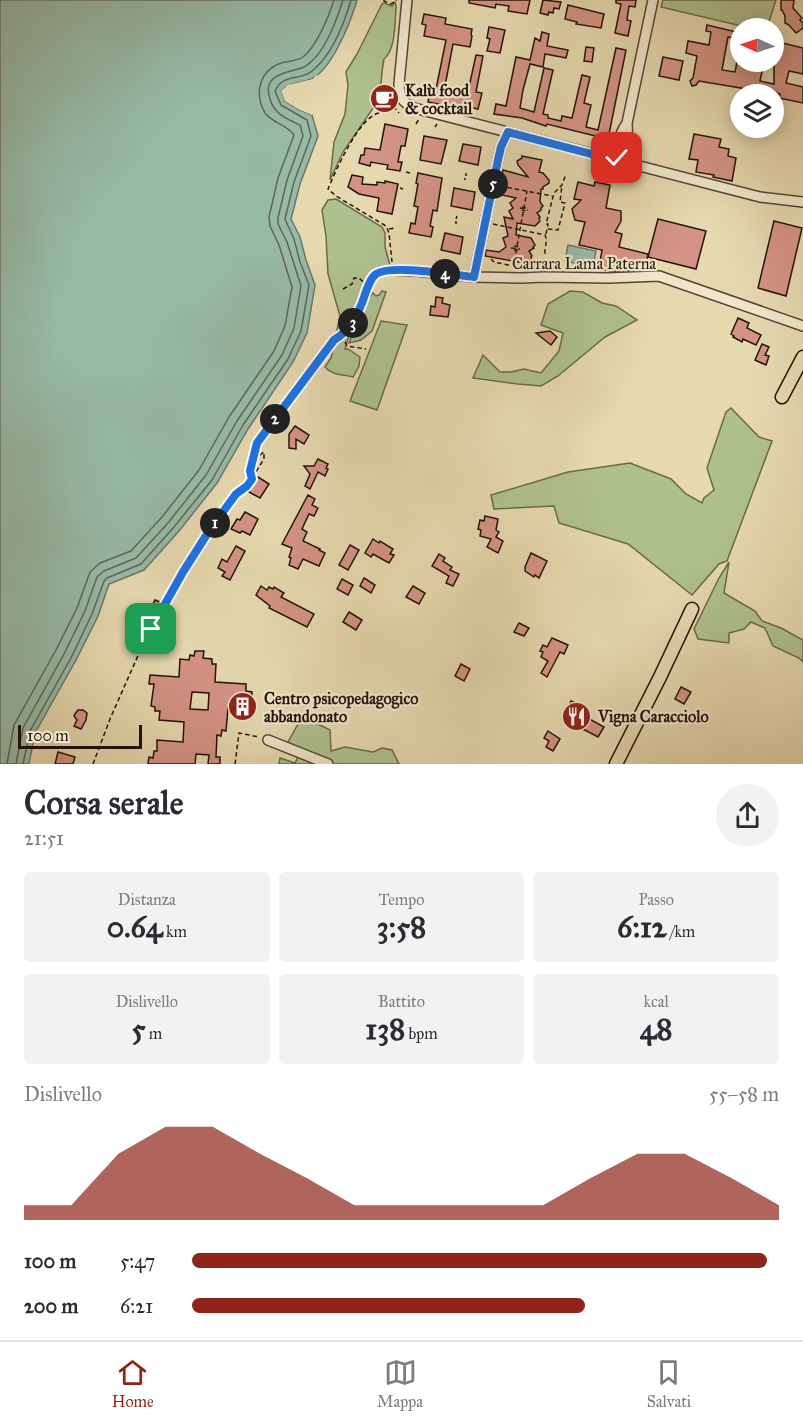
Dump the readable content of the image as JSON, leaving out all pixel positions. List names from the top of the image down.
{
  "streets": {
    "street": ["Carrara Lama Paterna"]
  },
  "places": {
    "cafe": ["Kalù food & cocktail"],
    "building": ["Centro psicopedagogico abbandonato"],
    "restaurant": ["Vigna Caracciolo"]
  },
  "scale_bar": "100 m",
  "north": "left",
  "page": {
    "pins": [
      "5",
      "4",
      "3",
      "2",
      "1"
    ],
    "scale": "100 m",
    "heading": ["Corsa serale", "21:51"],
    "stats": [
      ["Distanza", "0.64 km"],
      ["Tempo", "3:58"],
      ["Passo", "6:12 /km"],
      ["Dislivello", "5 m"],
      ["Battito", "138 bpm"],
      ["kcal", "48"]
    ],
    "chart": ["Dislivello", "55–58 m"],
    "list": [
      {
        "name": "100 m",
        "note": "5:47"
      },
      {
        "name": "200 m",
        "note": "6:21"
      }
    ],
    "tabs": ["Home", "Mappa", "Salvati"]
  }
}
